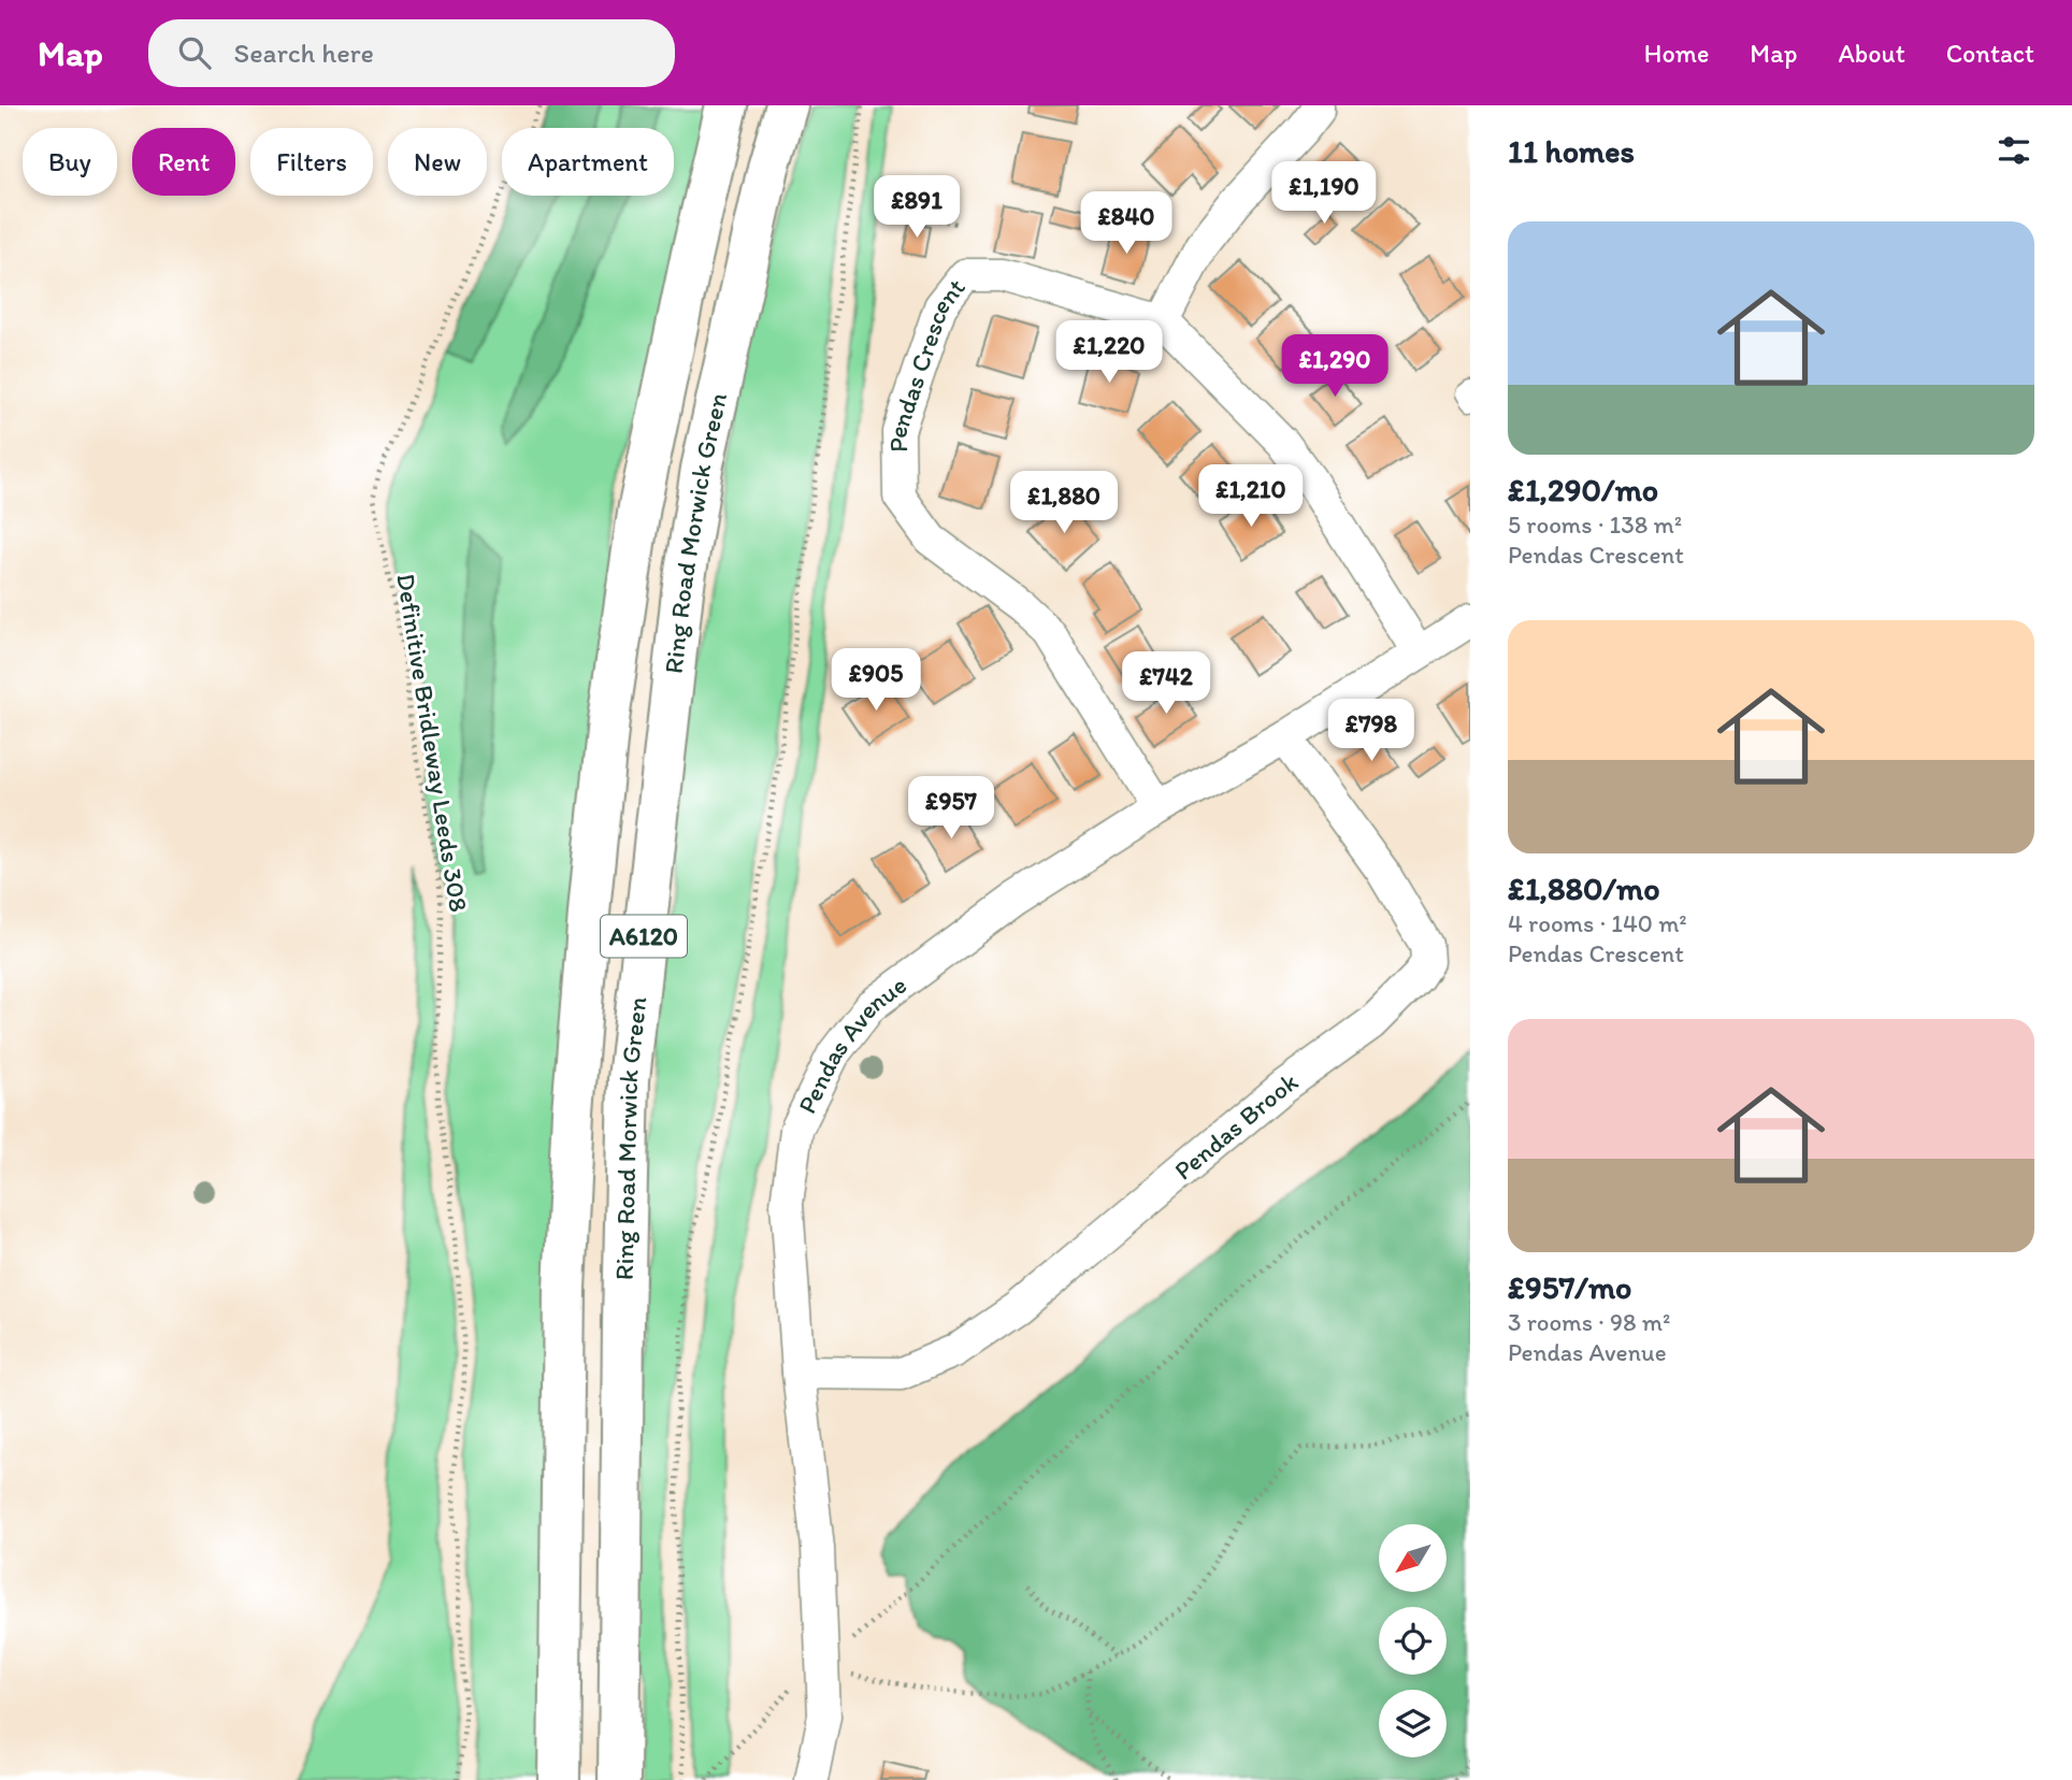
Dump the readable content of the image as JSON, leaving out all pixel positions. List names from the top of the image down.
{
  "streets": {
    "highway": ["Ring Road Morwick Green", "A6120"],
    "street": ["Pendas Crescent", "Pendas Avenue", "Pendas Brook"],
    "path": ["Definitive Bridleway Leeds 308"]
  },
  "crossings": [
    ["Pendas Crescent", "Pendas Avenue"],
    ["Pendas Avenue", "Pendas Brook"]
  ],
  "north": "bottom left",
  "page": {
    "header": "Map",
    "search": "Search here",
    "nav": [
      "Home",
      "Map",
      "About",
      "Contact"
    ],
    "heading": "11 homes",
    "chip": [
      "Buy",
      "Rent",
      "Filters",
      "New",
      "Apartment"
    ],
    "price": [
      "£1,190",
      "£891",
      "£840",
      "£1,220",
      "£1,290",
      "£1,210",
      "£1,880",
      "£905",
      "£742",
      "£798",
      "£957"
    ],
    "list": [
      {
        "name": "£1,290/mo",
        "note": "5 rooms · 138 m² · Pendas Crescent"
      },
      {
        "name": "£1,880/mo",
        "note": "4 rooms · 140 m² · Pendas Crescent"
      },
      {
        "name": "£957/mo",
        "note": "3 rooms · 98 m² · Pendas Avenue"
      }
    ]
  }
}
